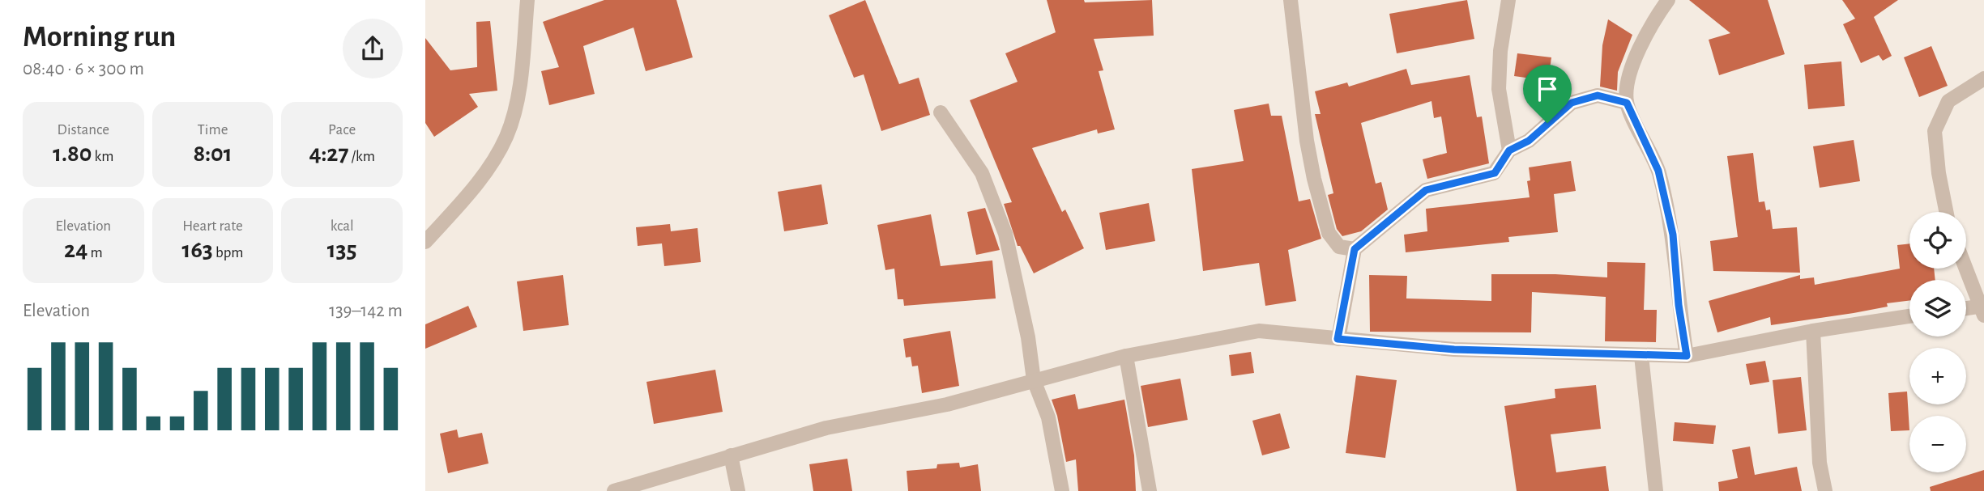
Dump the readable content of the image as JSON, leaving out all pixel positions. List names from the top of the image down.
{
  "page": {
    "heading": ["Morning run", "08:40 · 6 × 300 m"],
    "stats": [
      ["Distance", "1.80 km"],
      ["Time", "8:01"],
      ["Pace", "4:27 /km"],
      ["Elevation", "24 m"],
      ["Heart rate", "163 bpm"],
      ["kcal", "135"]
    ],
    "map_buttons": ["+", "−"],
    "chart": ["Elevation", "139–142 m"]
  }
}
